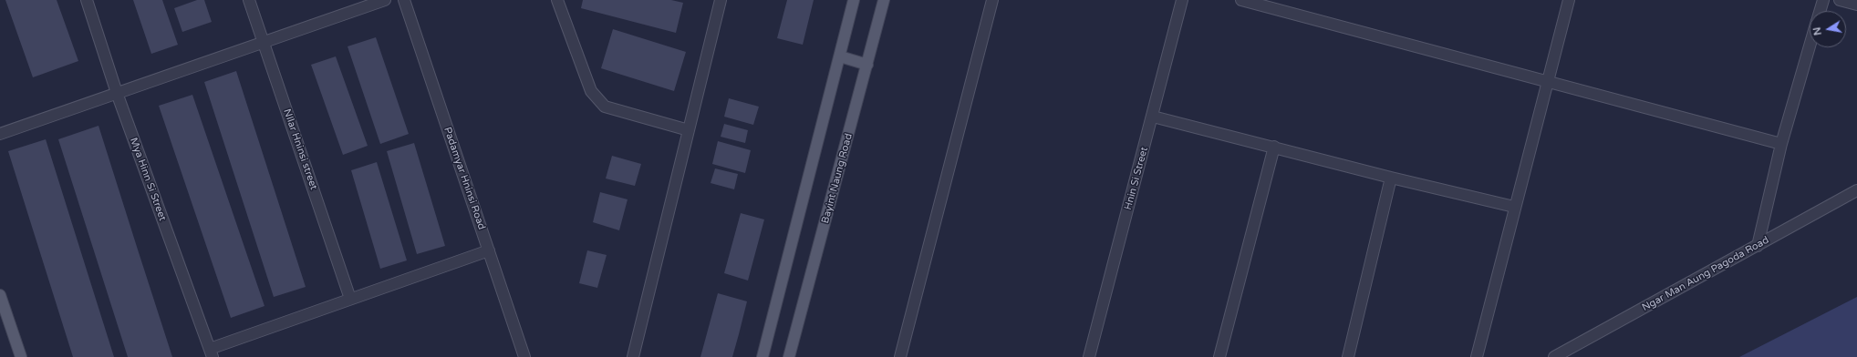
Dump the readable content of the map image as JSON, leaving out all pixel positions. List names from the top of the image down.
{
  "streets": {
    "main road": ["Bayint Naung Road"],
    "street": [
      "NIlar Hninsi street",
      "Padamyar Hninsi Road",
      "Hnin Si Street",
      "Mya Hinn Si Street",
      "Ngar Man Aung Pagoda Road"
    ]
  },
  "north": "left"
}
